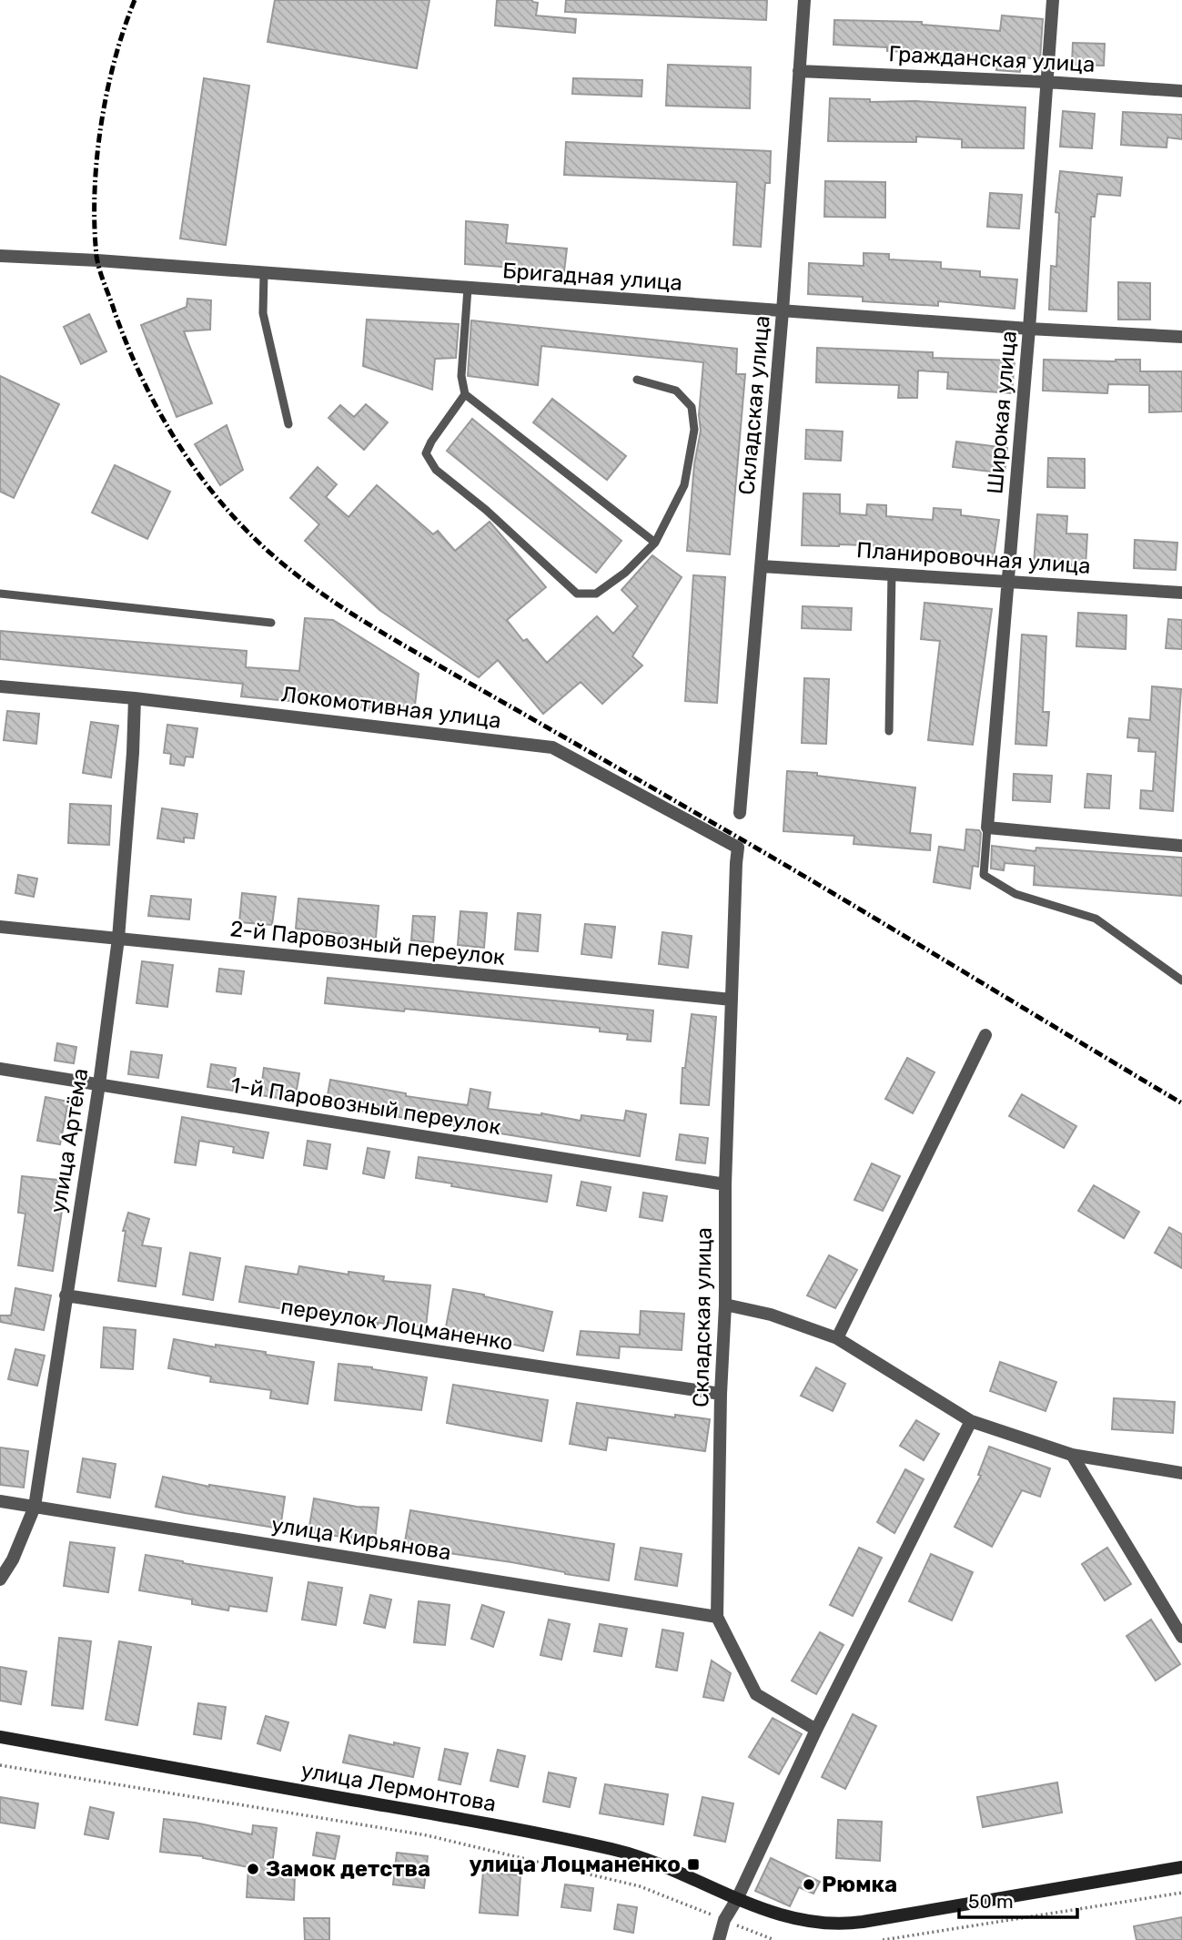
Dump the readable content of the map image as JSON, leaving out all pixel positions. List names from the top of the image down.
{
  "streets": {
    "main road": ["улица Лермонтова"],
    "street": [
      "Гражданская улица",
      "Бригадная улица",
      "Складская улица",
      "Широкая улица",
      "Планировочная улица",
      "Локомотивная улица",
      "2-й Паровозный переулок",
      "1-й Паровозный переулок",
      "улица Артёма",
      "переулок Лоцманенко",
      "улица Кирьянова"
    ]
  },
  "crossings": [
    ["Гражданская улица", "Складская улица"],
    ["Гражданская улица", "Широкая улица"],
    ["Бригадная улица", "Складская улица"],
    ["Бригадная улица", "Широкая улица"],
    ["Складская улица", "Планировочная улица"],
    ["Складская улица", "Локомотивная улица"],
    ["Складская улица", "2-й Паровозный переулок"],
    ["Складская улица", "1-й Паровозный переулок"],
    ["Складская улица", "переулок Лоцманенко"],
    ["Складская улица", "улица Кирьянова"],
    ["Широкая улица", "Планировочная улица"],
    ["Локомотивная улица", "улица Артёма"],
    ["2-й Паровозный переулок", "улица Артёма"],
    ["1-й Паровозный переулок", "улица Артёма"],
    ["улица Артёма", "переулок Лоцманенко"],
    ["улица Артёма", "улица Кирьянова"]
  ],
  "places": {
    "transit": ["улица Лоцманенко"],
    "other": ["Замок детства", "Рюмка"]
  },
  "scale_bar": "50 m"
}
